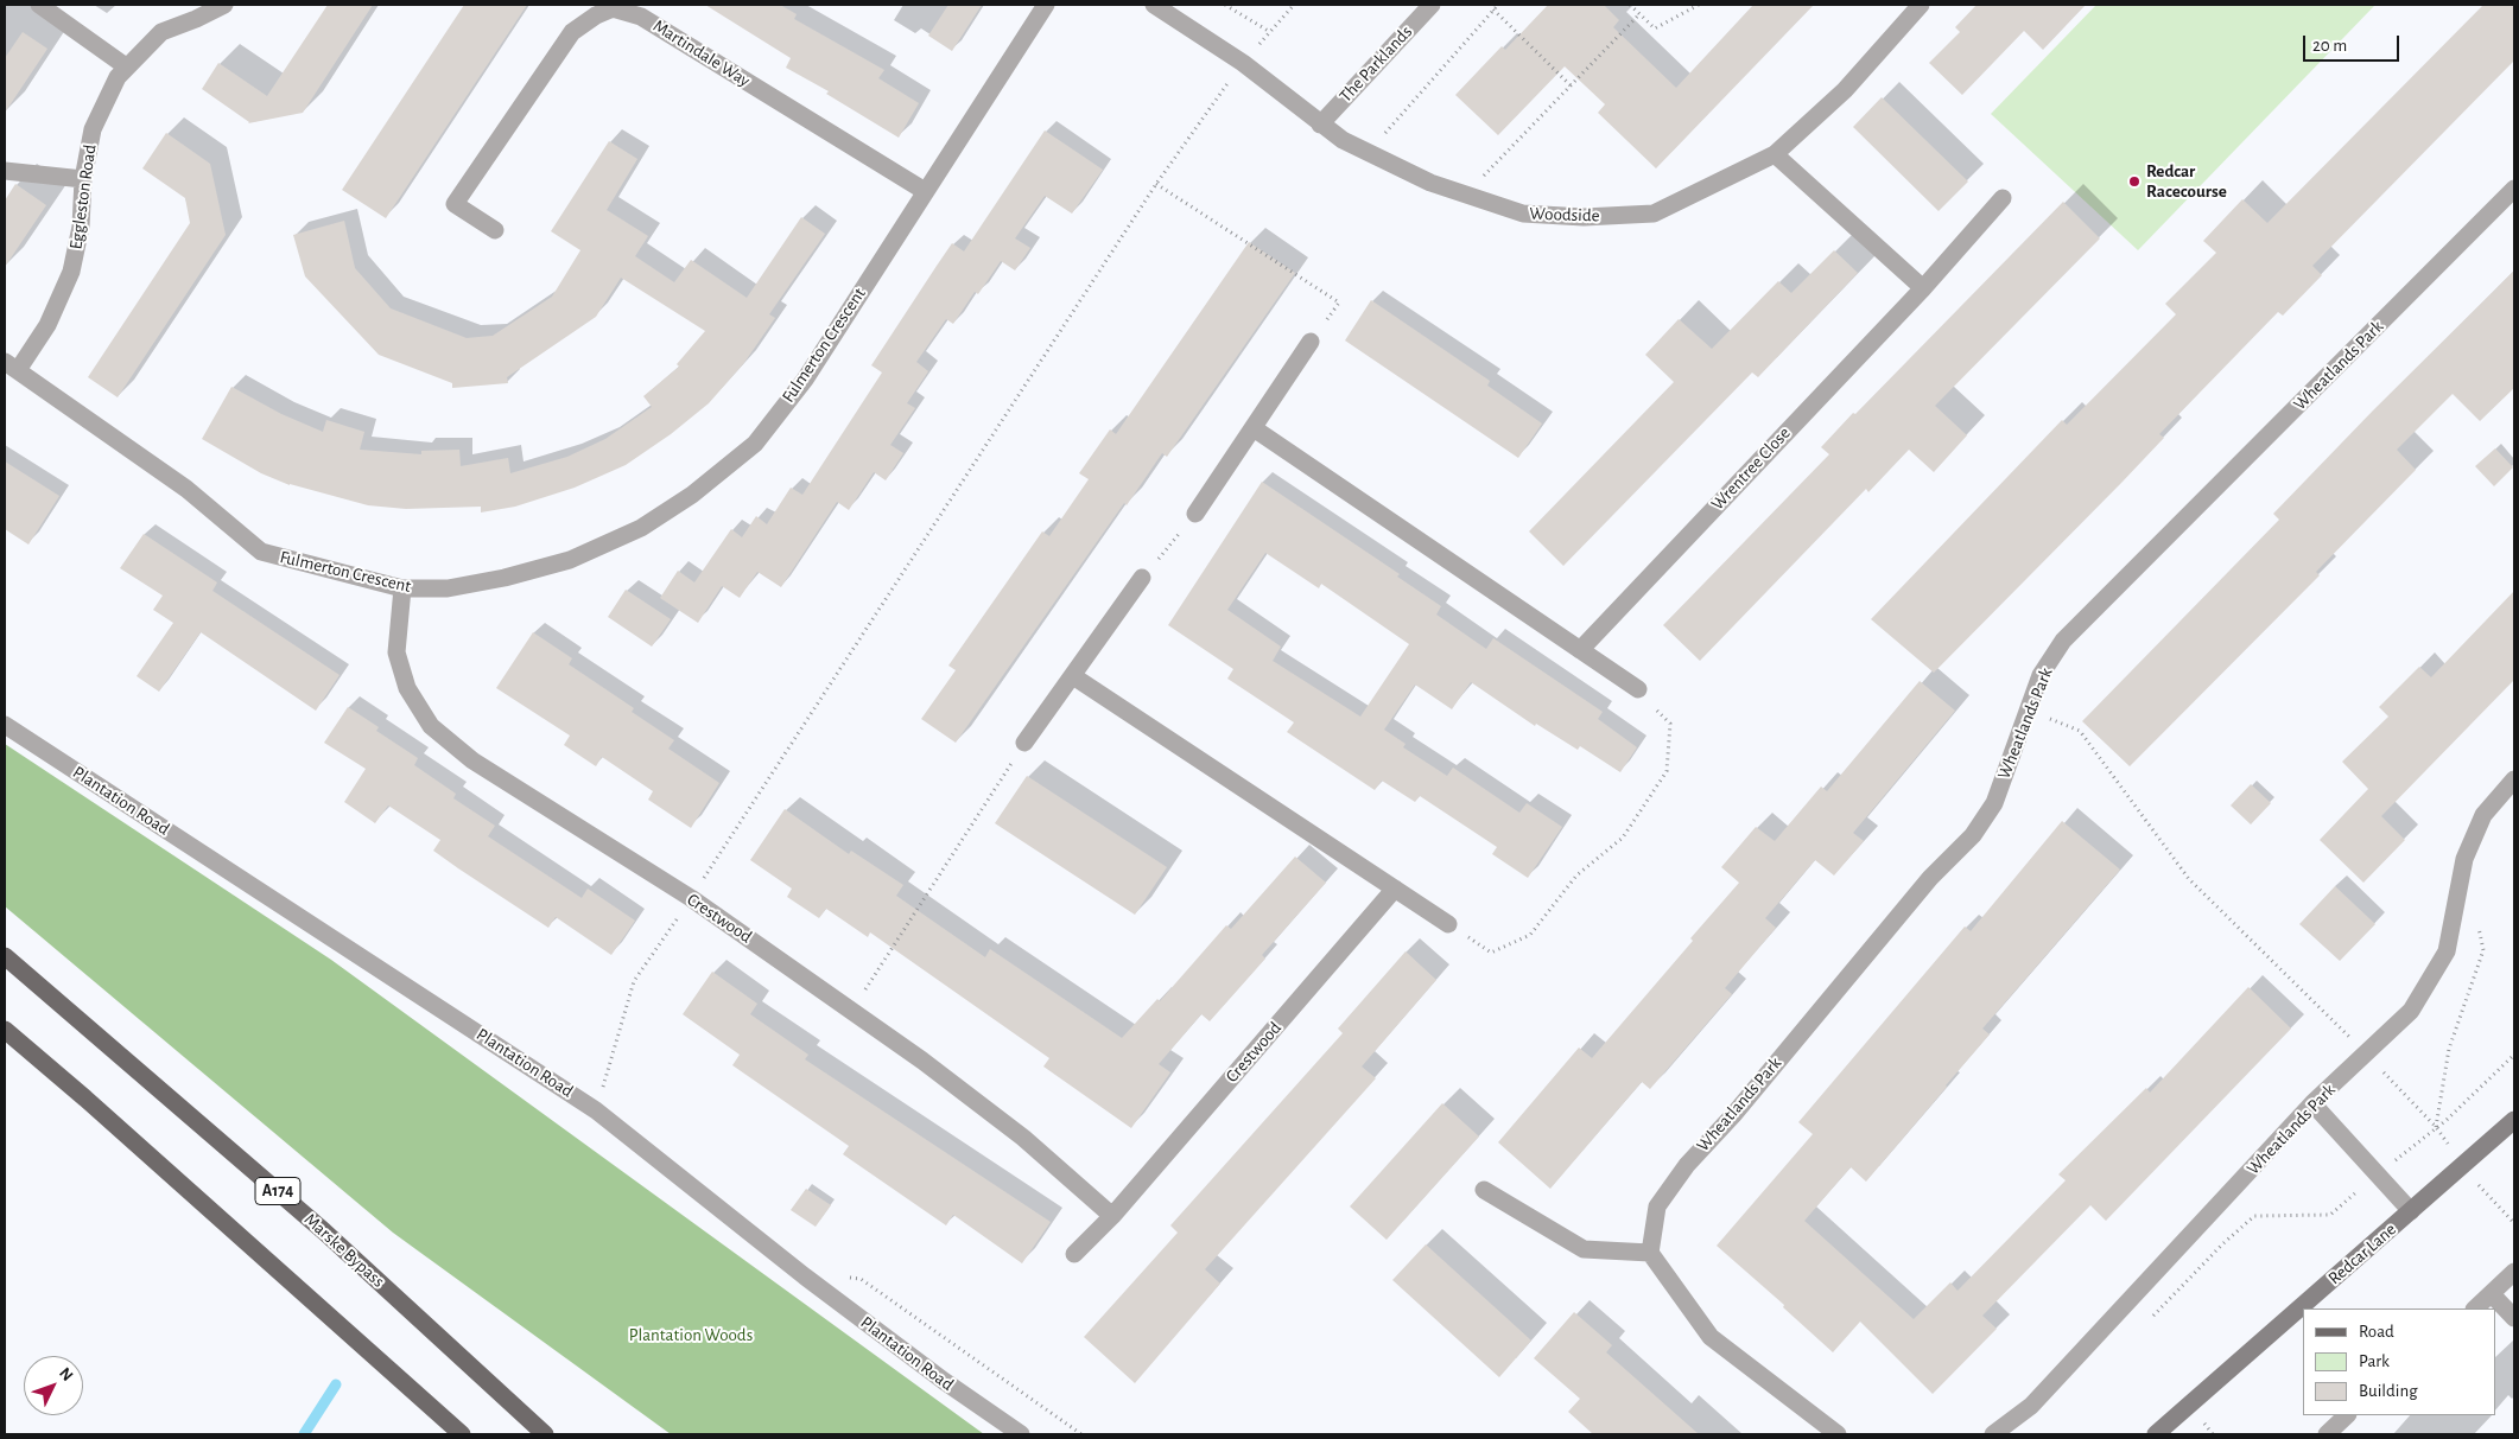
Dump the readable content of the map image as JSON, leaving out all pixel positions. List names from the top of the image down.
{
  "streets": {
    "main road": ["A174", "Marske Bypass", "Redcar Lane"],
    "street": [
      "Martindale Way",
      "The Parklands",
      "Eggleston Road",
      "Woodside",
      "Fulmerton Crescent",
      "Wheatlands Park",
      "Wrentree Close",
      "Plantation Road",
      "Crestwood"
    ]
  },
  "crossings": [
    ["Martindale Way", "Fulmerton Crescent"],
    ["The Parklands", "Woodside"],
    ["Eggleston Road", "Fulmerton Crescent"],
    ["Fulmerton Crescent", "Crestwood"]
  ],
  "parks": ["Plantation Woods"],
  "places": ["Redcar Racecourse"],
  "legend": ["Road", "Park", "Building"],
  "scale_bar": "20 m",
  "north": "top right"
}
